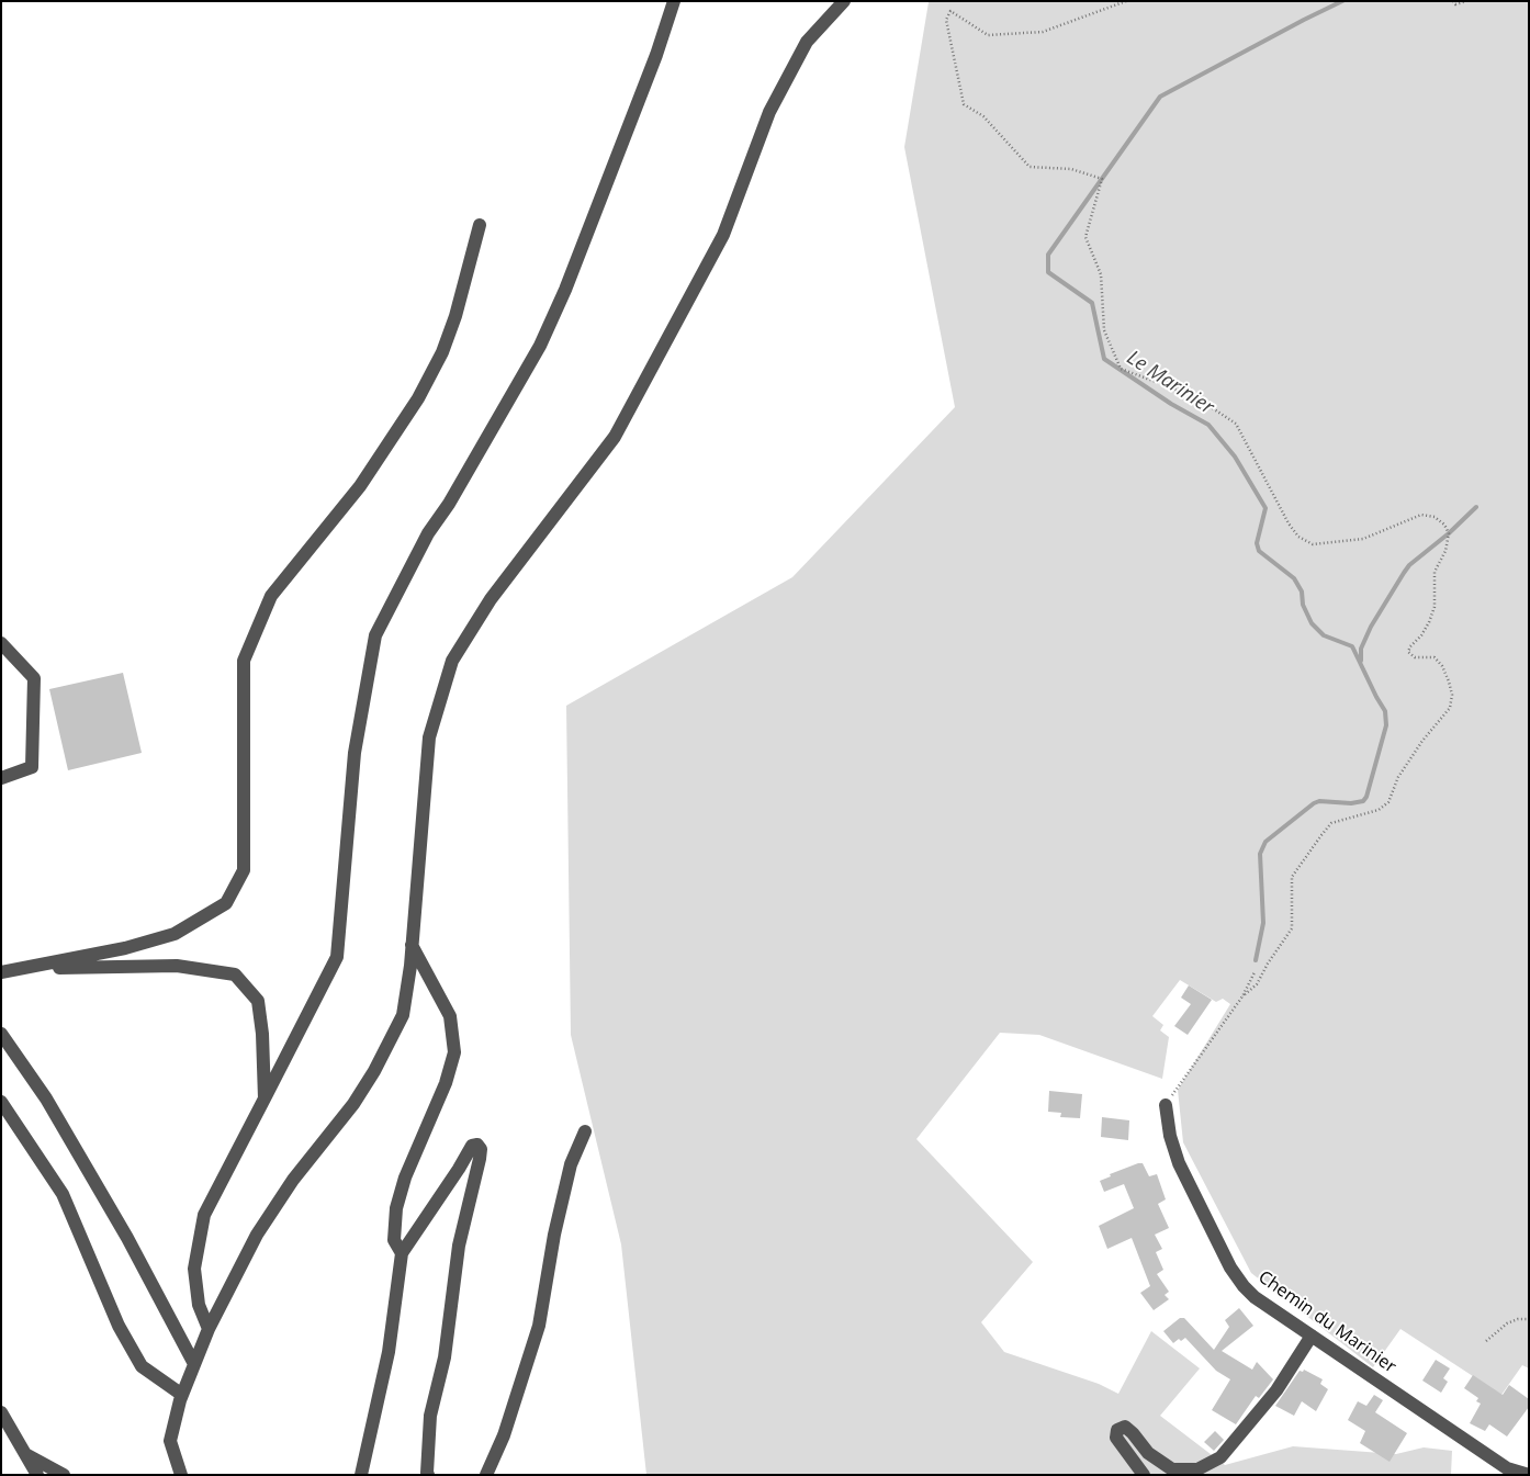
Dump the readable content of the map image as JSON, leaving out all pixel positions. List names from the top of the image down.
{
  "streets": {
    "street": ["Chemin du Marinier"]
  },
  "water": ["Le Marinier"]
}
